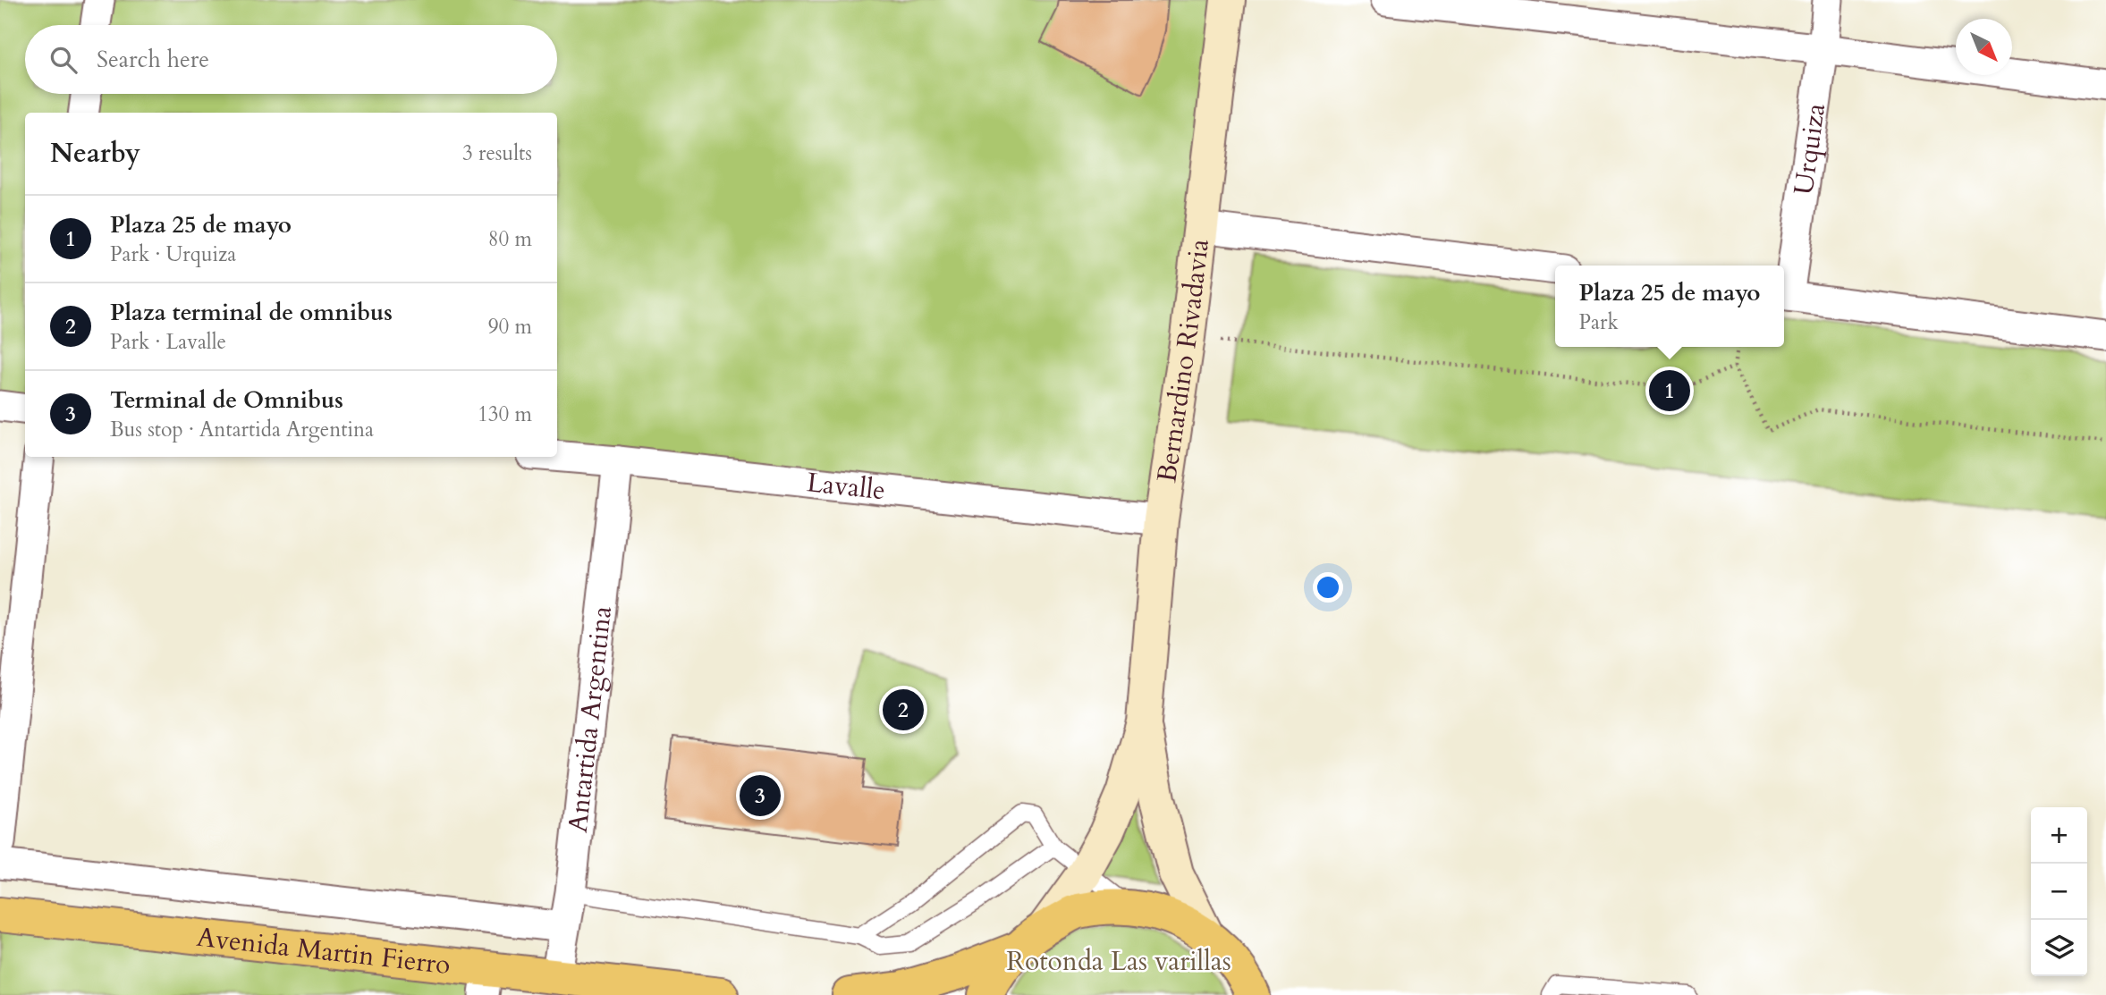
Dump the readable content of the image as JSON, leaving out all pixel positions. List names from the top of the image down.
{
  "streets": {
    "highway": ["Avenida Martin Fierro"],
    "main road": ["Bernardino Rivadavia"],
    "street": ["Urquiza", "Lavalle", "Antartida Argentina"]
  },
  "crossings": [
    ["Bernardino Rivadavia", "Lavalle"],
    ["Lavalle", "Antartida Argentina"],
    ["Antartida Argentina", "Avenida Martin Fierro"]
  ],
  "parks": ["Rotonda Las varillas"],
  "north": "bottom right",
  "page": {
    "search": "Search here",
    "heading": ["Nearby", "3 results"],
    "list": [
      {
        "mark": "1",
        "name": "Plaza 25 de mayo",
        "note": "Park · Urquiza",
        "value": "80 m"
      },
      {
        "mark": "2",
        "name": "Plaza terminal de omnibus",
        "note": "Park · Lavalle",
        "value": "90 m"
      },
      {
        "mark": "3",
        "name": "Terminal de Omnibus",
        "note": "Bus stop · Antartida Argentina",
        "value": "130 m"
      }
    ],
    "popup": ["Plaza 25 de mayo", "Park"],
    "pins": ["1", "2", "3"],
    "map_buttons": ["+", "−"]
  }
}
